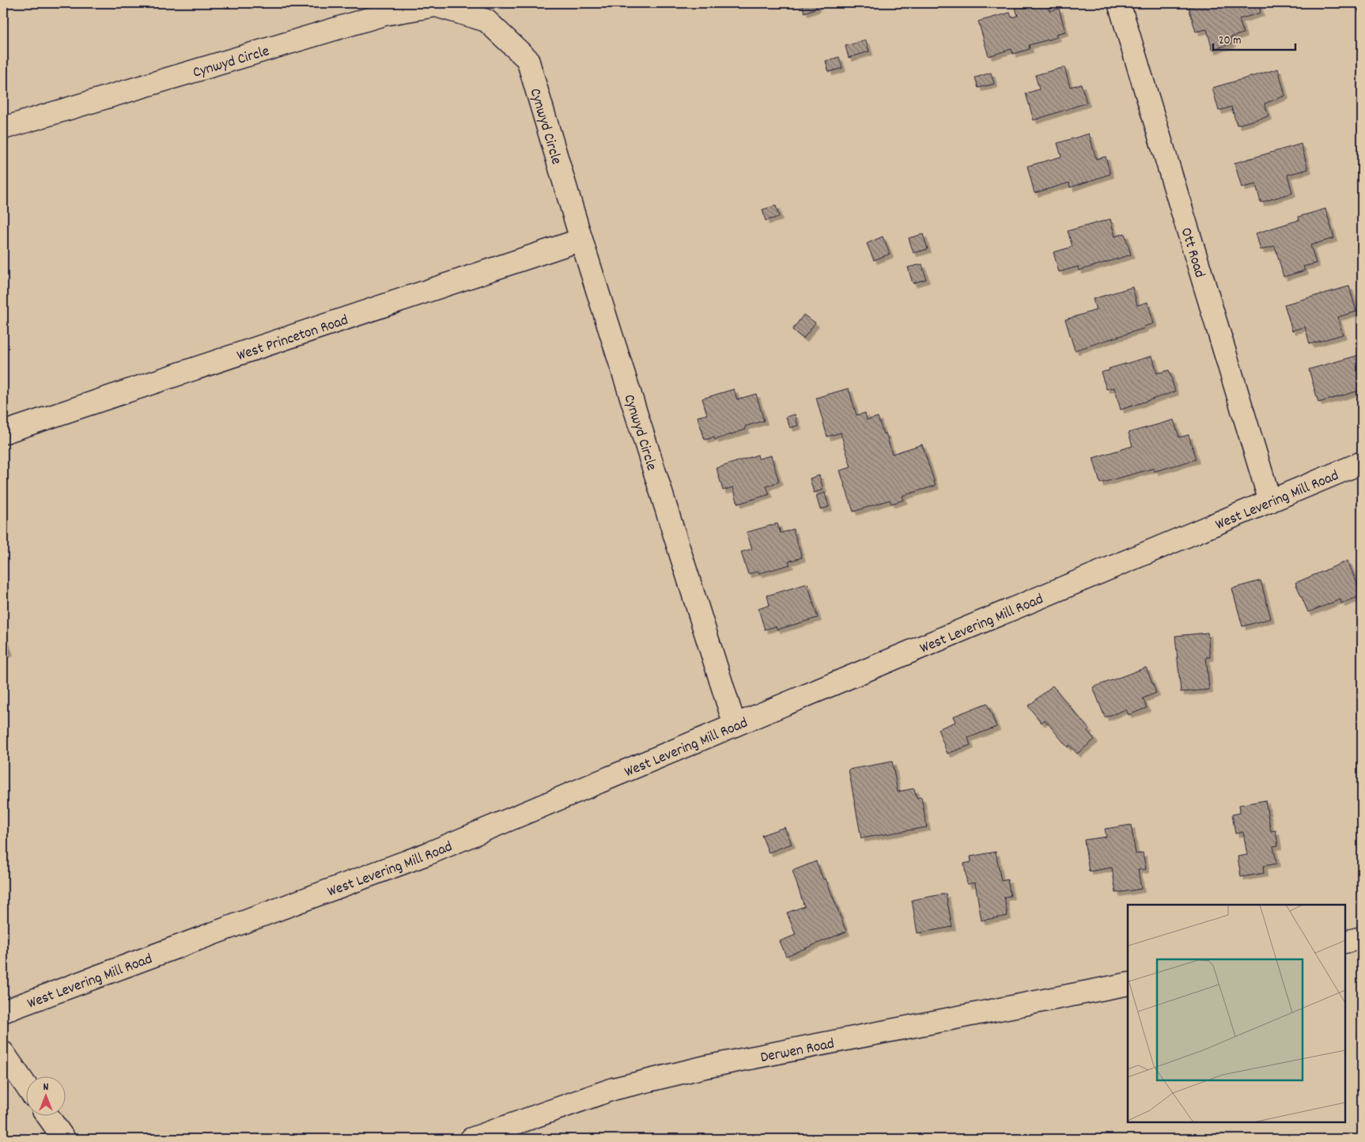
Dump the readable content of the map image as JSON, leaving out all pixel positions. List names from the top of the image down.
{
  "streets": {
    "street": [
      "Cynwyd Circle",
      "Ott Road",
      "West Princeton Road",
      "West Levering Mill Road",
      "Derwen Road"
    ]
  },
  "crossings": [
    ["Cynwyd Circle", "West Princeton Road"],
    ["Cynwyd Circle", "West Levering Mill Road"],
    ["Ott Road", "West Levering Mill Road"]
  ],
  "scale_bar": "20 m",
  "north": "top"
}
